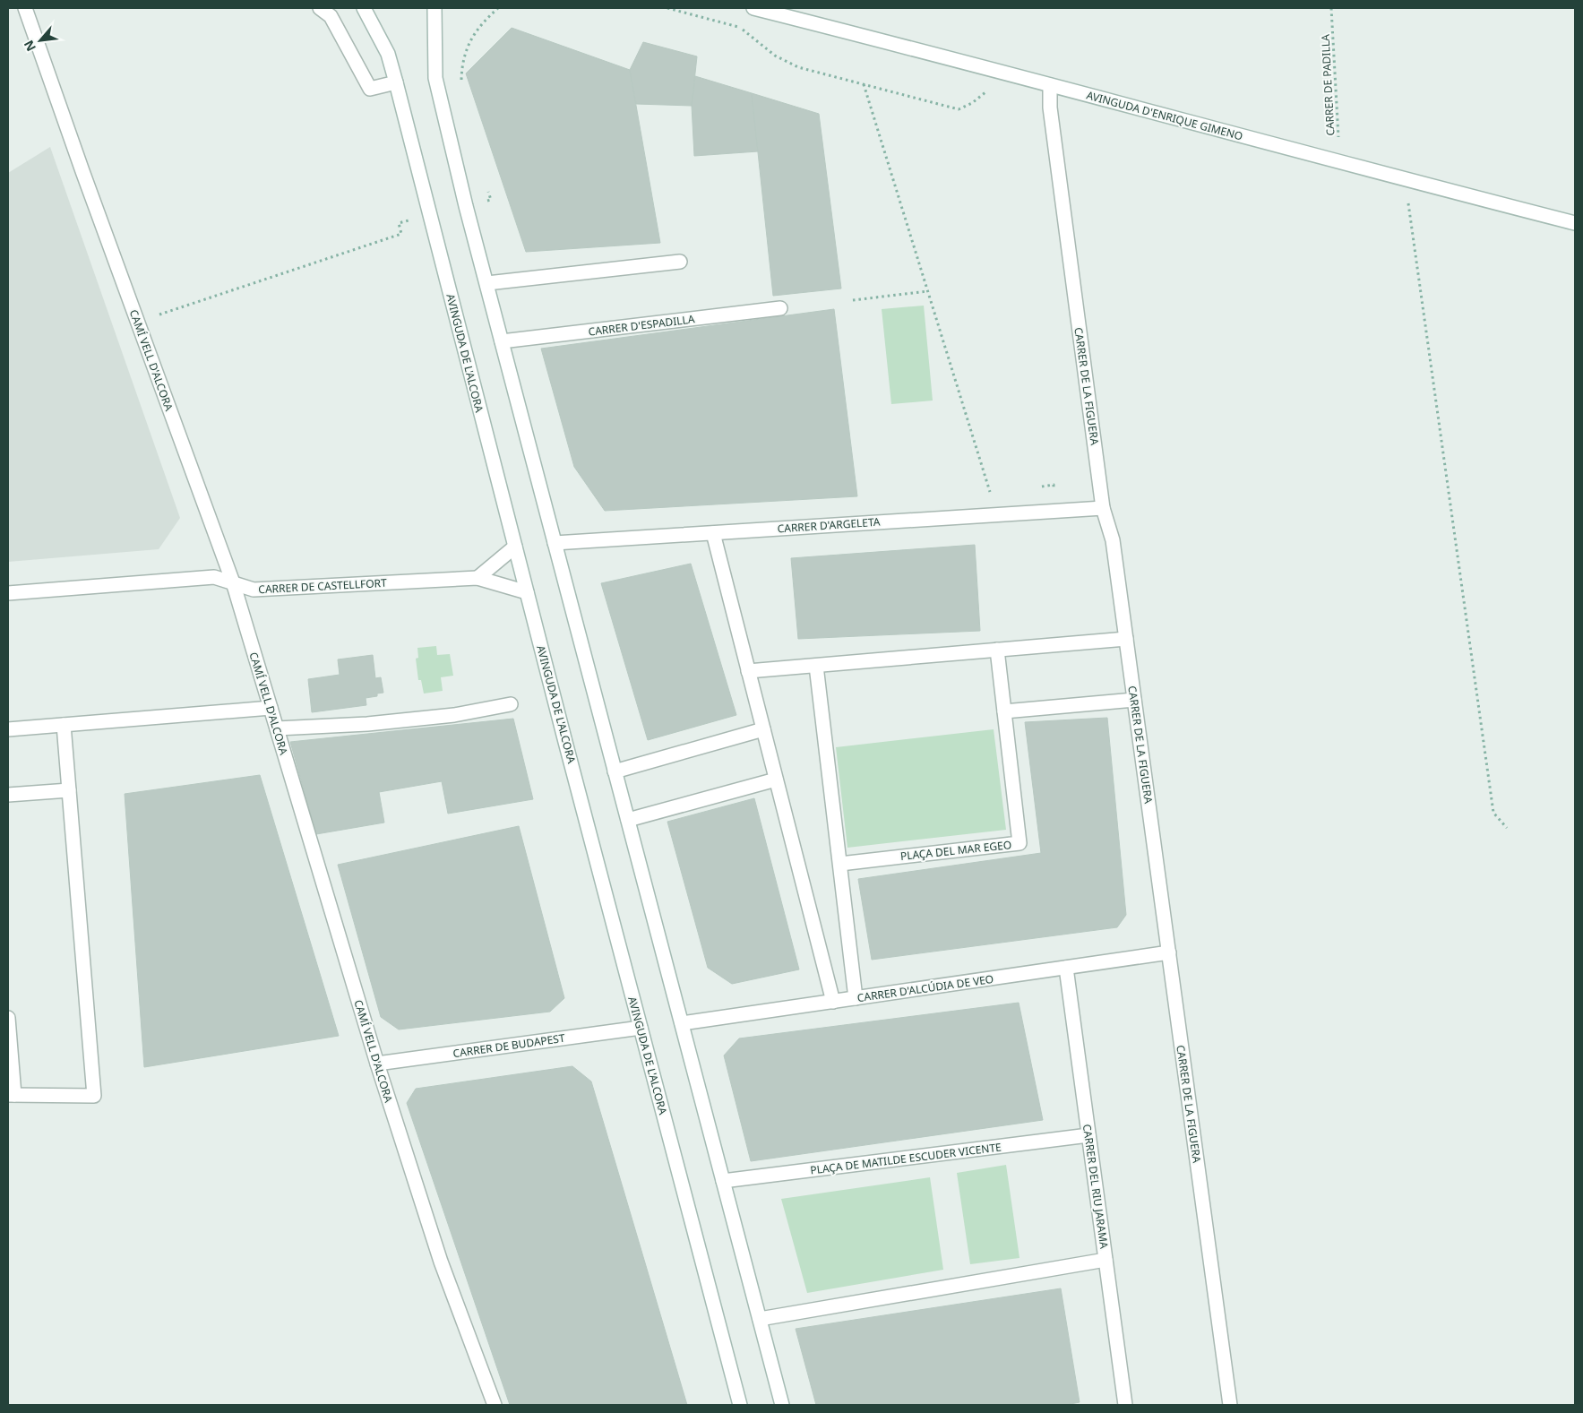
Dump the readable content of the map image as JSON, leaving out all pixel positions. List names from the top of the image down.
{
  "streets": {
    "street": [
      "AVINGUDA D'ENRIQUE GIMENO",
      "CARRER D'ESPADILLA",
      "AVINGUDA DE L'ALCORA",
      "CAMÍ VELL D'ALCORA",
      "CARRER DE LA FIGUERA",
      "CARRER D'ARGELETA",
      "CARRER DE CASTELLFORT",
      "PLAÇA DEL MAR EGEO",
      "CARRER D'ALCÚDIA DE VEO",
      "CARRER DE BUDAPEST",
      "PLAÇA DE MATILDE ESCUDER VICENTE",
      "CARRER DEL RIU JARAMA"
    ],
    "path": ["CARRER DE PADILLA"]
  },
  "crossings": [
    ["CARRER DE PADILLA", "AVINGUDA D'ENRIQUE GIMENO"],
    ["AVINGUDA D'ENRIQUE GIMENO", "CARRER DE LA FIGUERA"],
    ["AVINGUDA DE L'ALCORA", "CARRER DE CASTELLFORT"],
    ["AVINGUDA DE L'ALCORA", "CARRER DE BUDAPEST"],
    ["CAMÍ VELL D'ALCORA", "CARRER DE CASTELLFORT"],
    ["CAMÍ VELL D'ALCORA", "CARRER DE BUDAPEST"],
    ["CARRER DE LA FIGUERA", "CARRER D'ARGELETA"],
    ["CARRER DE LA FIGUERA", "CARRER D'ALCÚDIA DE VEO"],
    ["CARRER D'ALCÚDIA DE VEO", "CARRER DEL RIU JARAMA"],
    ["PLAÇA DE MATILDE ESCUDER VICENTE", "CARRER DEL RIU JARAMA"]
  ],
  "north": "bottom left"
}
